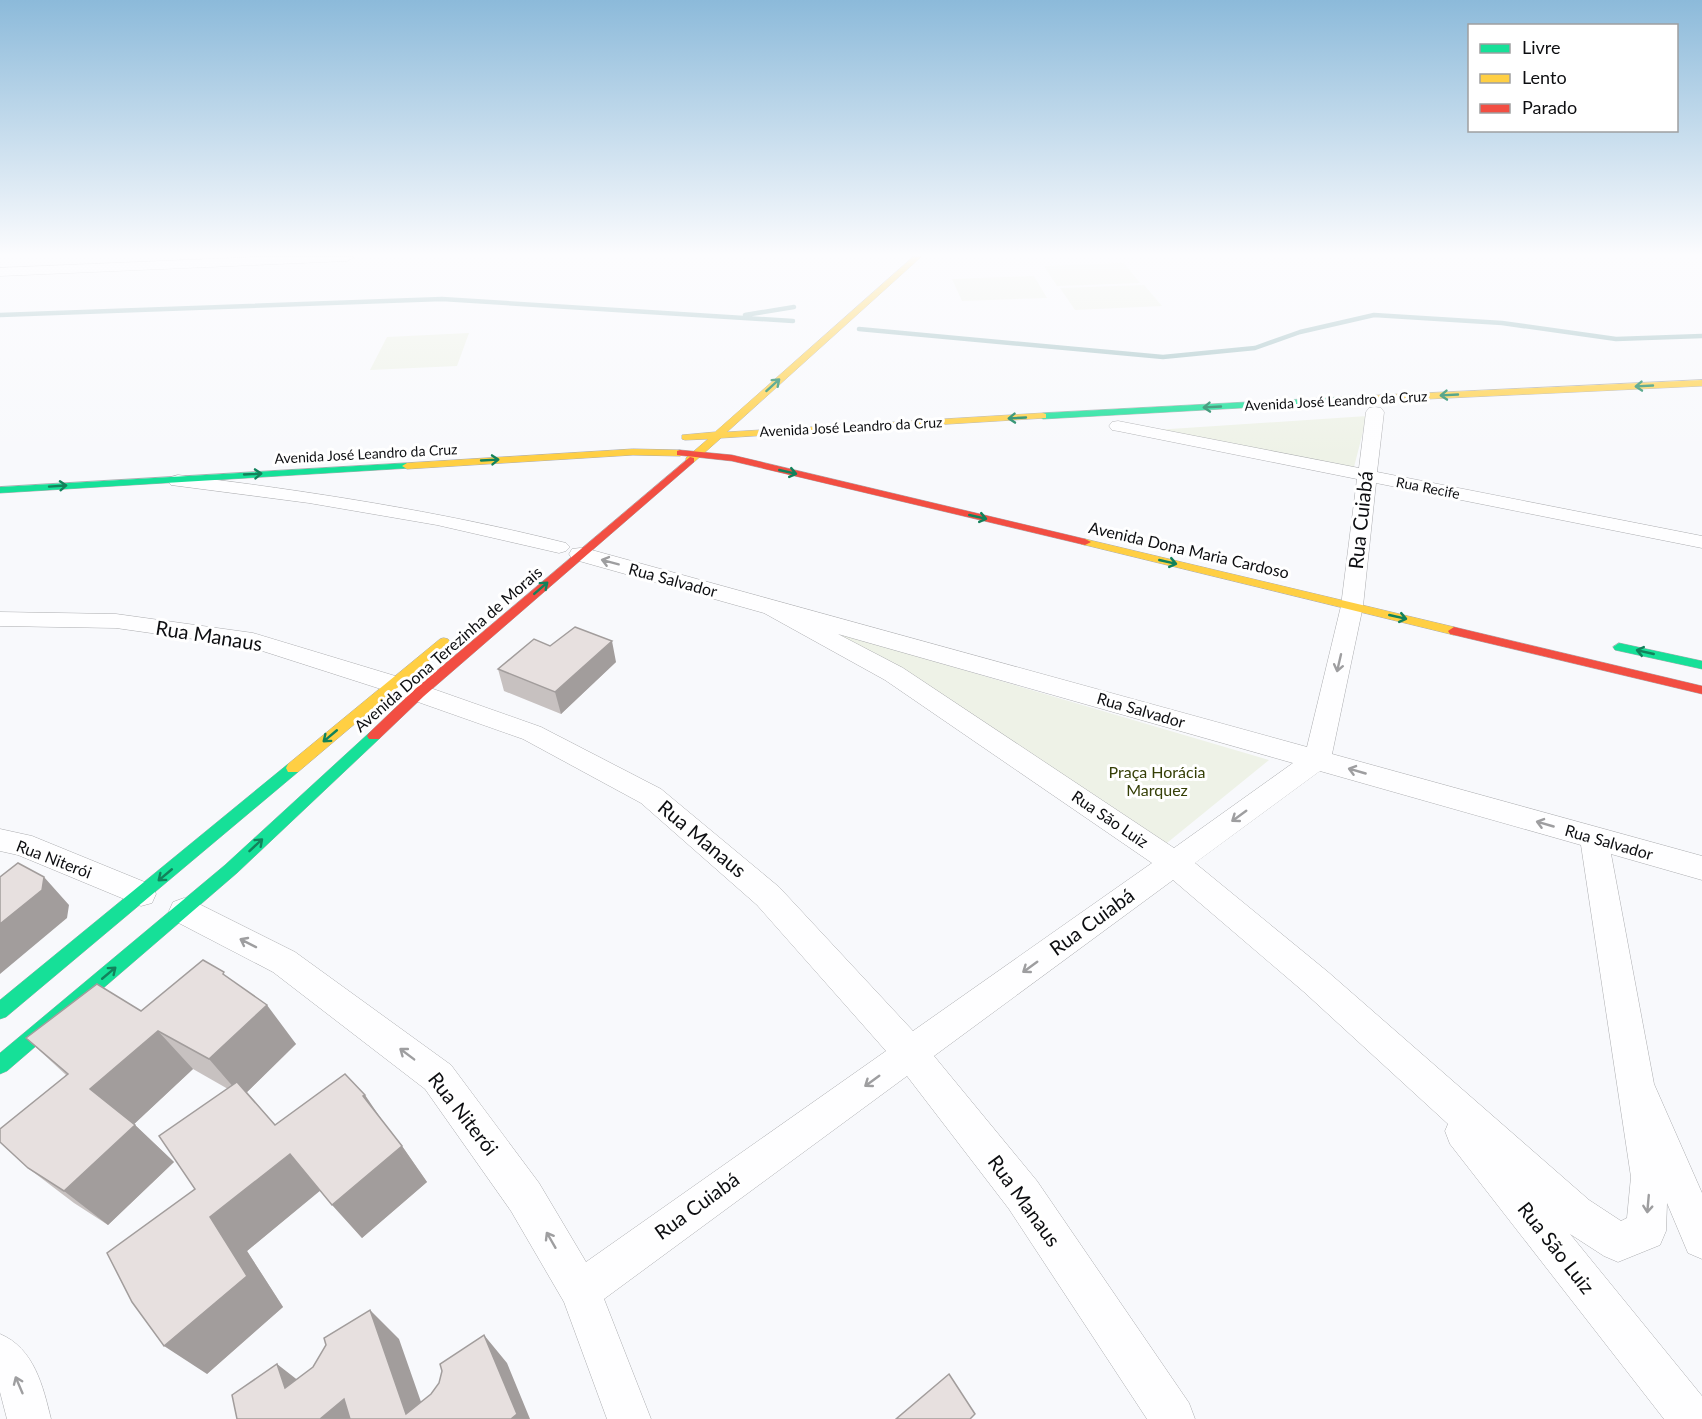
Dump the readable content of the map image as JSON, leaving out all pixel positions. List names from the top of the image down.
{
  "streets": {
    "main road": ["Avenida José Leandro da Cruz", "Avenida Dona Maria Cardoso", "Avenida Dona Terezinha de Morais"],
    "street": [
      "Rua Recife",
      "Rua Cuiabá",
      "Rua Salvador",
      "Rua Manaus",
      "Rua São Luiz",
      "Rua Niterói"
    ]
  },
  "crossings": [
    ["Avenida José Leandro da Cruz", "Rua Recife"],
    ["Avenida José Leandro da Cruz", "Rua Cuiabá"],
    ["Avenida José Leandro da Cruz", "Avenida Dona Maria Cardoso"],
    ["Avenida José Leandro da Cruz", "Rua Salvador"],
    ["Avenida José Leandro da Cruz", "Avenida Dona Terezinha de Morais"],
    ["Rua Recife", "Rua Cuiabá"],
    ["Rua Cuiabá", "Avenida Dona Maria Cardoso"],
    ["Rua Cuiabá", "Rua Salvador"],
    ["Rua Cuiabá", "Rua Manaus"],
    ["Rua Cuiabá", "Rua São Luiz"],
    ["Rua Cuiabá", "Rua Niterói"],
    ["Avenida Dona Maria Cardoso", "Avenida Dona Terezinha de Morais"],
    ["Rua Salvador", "Avenida Dona Terezinha de Morais"],
    ["Rua Salvador", "Rua São Luiz"],
    ["Rua Manaus", "Avenida Dona Terezinha de Morais"],
    ["Avenida Dona Terezinha de Morais", "Rua Niterói"]
  ],
  "one_way": ["Rua Cuiabá", "Avenida Dona Maria Cardoso", "Rua Niterói"],
  "parks": ["Praça Horácia Marquez"],
  "legend": ["Livre", "Lento", "Parado"]
}
